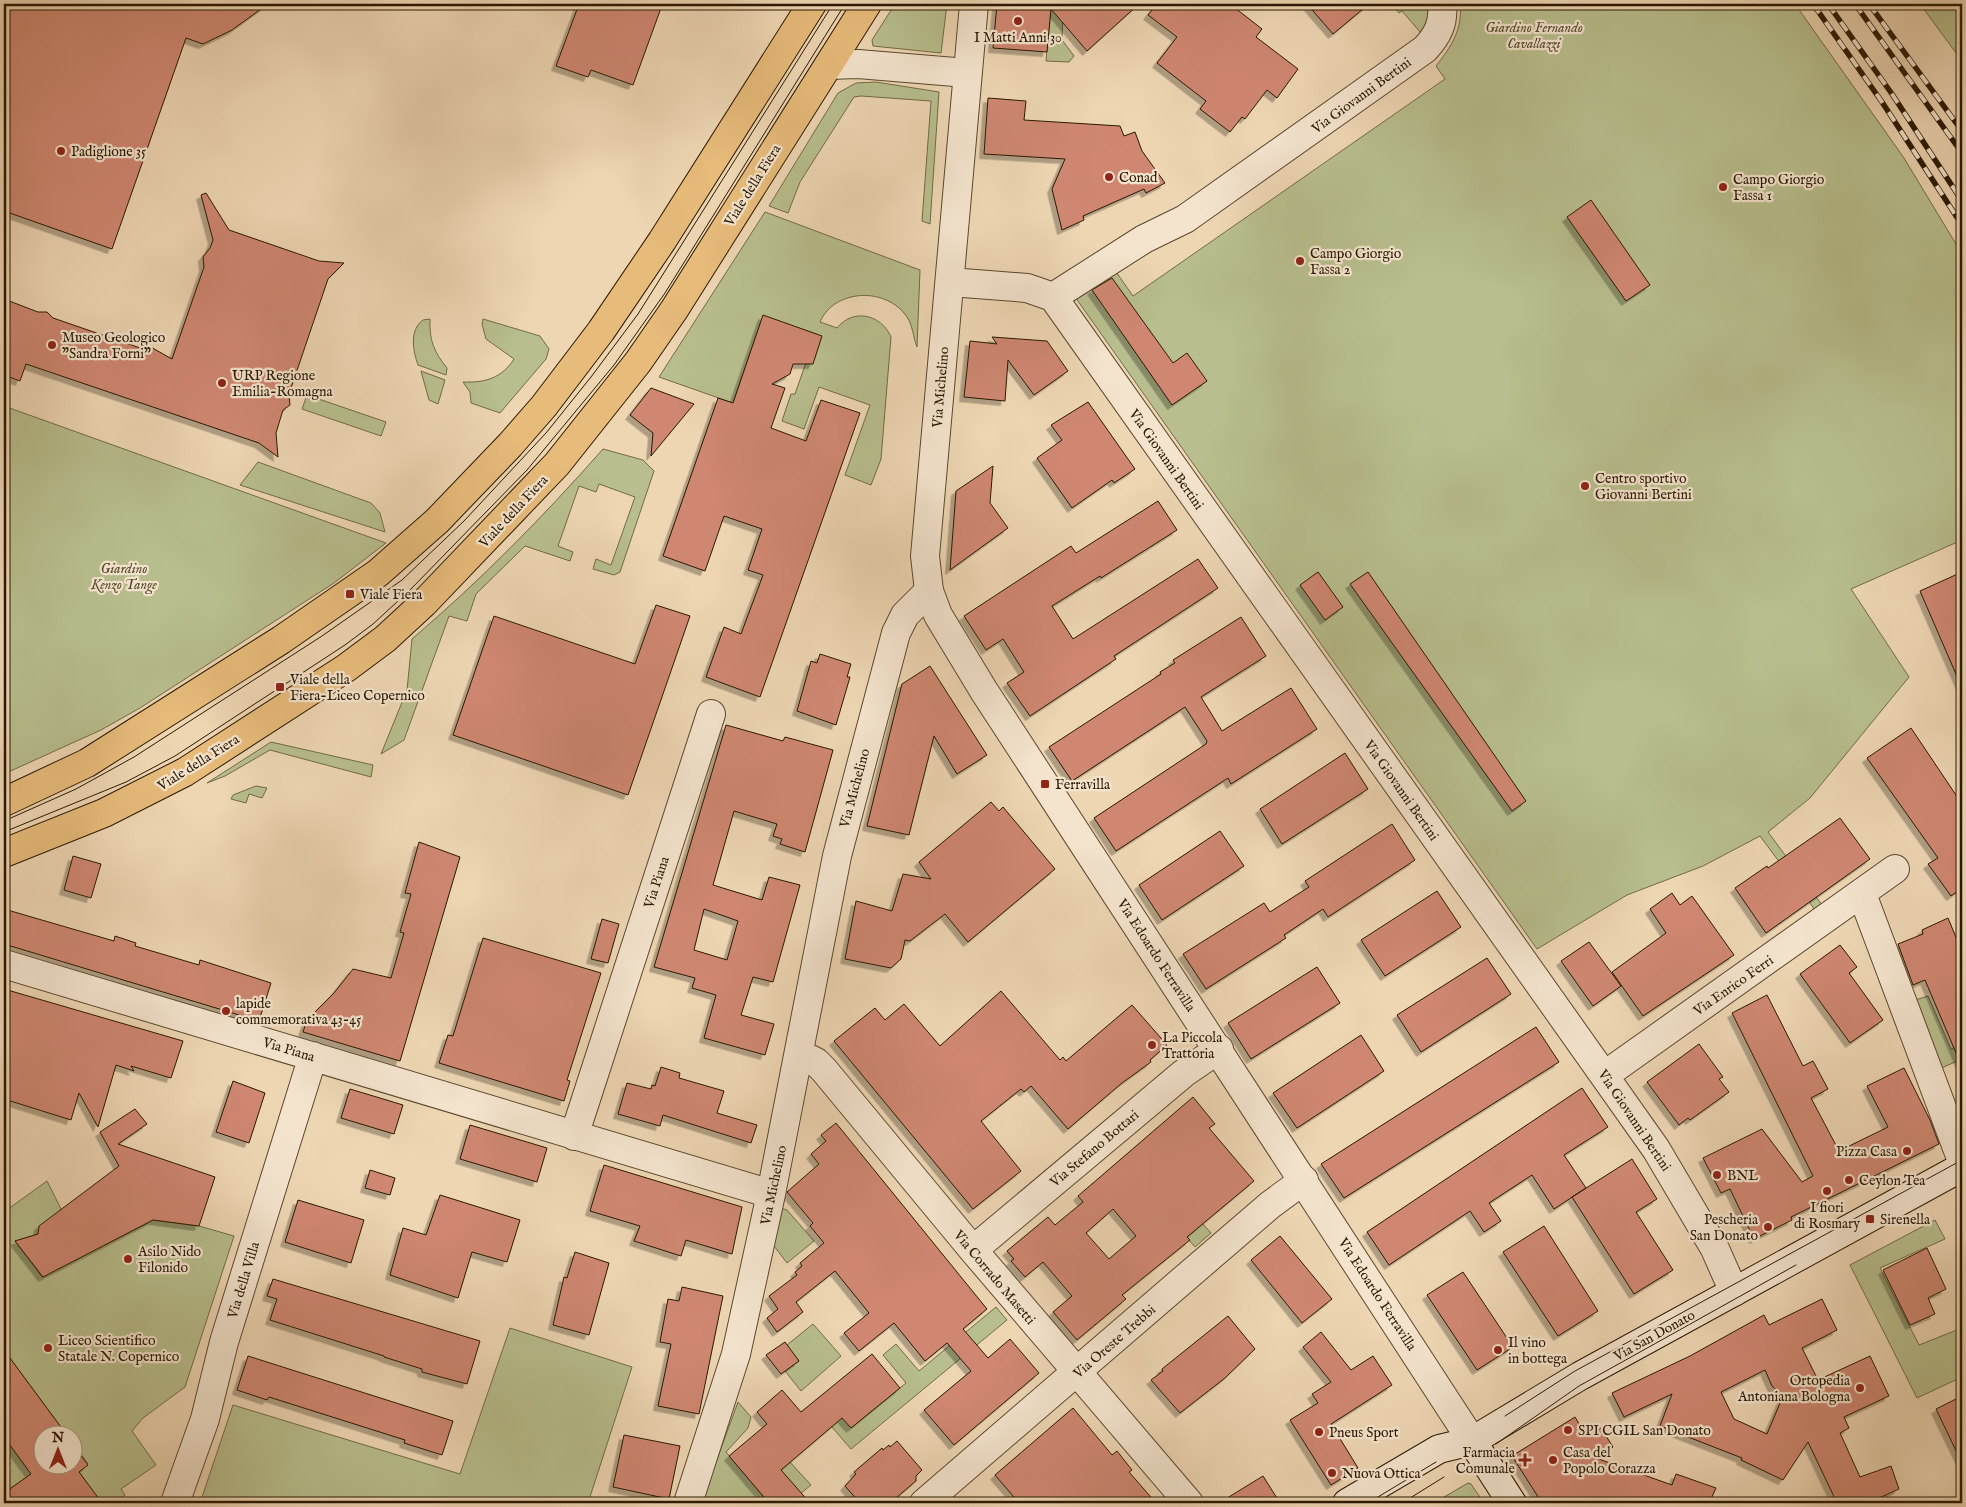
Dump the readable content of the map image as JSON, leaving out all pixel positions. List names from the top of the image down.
{
  "streets": {
    "main road": ["Viale della Fiera"],
    "street": [
      "Via Giovanni Bertini",
      "Via Michelino",
      "Via Piana",
      "Via Edoardo Ferravilla",
      "Via Enrico Ferri",
      "Via Stefano Bottari",
      "Via Corrado Masetti",
      "Via della Villa",
      "Via San Donato",
      "Via Oreste Trebbi"
    ]
  },
  "crossings": [
    ["Via Giovanni Bertini", "Via Enrico Ferri"],
    ["Via Giovanni Bertini", "Via San Donato"],
    ["Via Michelino", "Via Piana"],
    ["Via Michelino", "Via Edoardo Ferravilla"],
    ["Via Michelino", "Via Corrado Masetti"],
    ["Via Piana", "Via della Villa"],
    ["Via Edoardo Ferravilla", "Via Stefano Bottari"],
    ["Via Edoardo Ferravilla", "Via San Donato"],
    ["Via Edoardo Ferravilla", "Via Oreste Trebbi"],
    ["Via Stefano Bottari", "Via Corrado Masetti"],
    ["Via Corrado Masetti", "Via Oreste Trebbi"]
  ],
  "parks": ["Giardino Fernando Cavallazzi", "Giardino Kenzo Tange"],
  "places": {
    "other": [
      "I Matti Anni 30",
      "Padiglione 35",
      "Conad",
      "Campo Giorgio Fassa 1",
      "Campo Giorgio Fassa 2",
      "Museo Geologico \"Sandra Forni\"",
      "URP Regione Emilia-Romagna",
      "Centro sportivo Giovanni Bertini",
      "lapide commemorativa 43-45",
      "La Piccola Trattoria",
      "Pizza Casa",
      "BNL",
      "Ceylon Tea",
      "I fiori di Rosmary",
      "Pescheria San Donato",
      "Asilo Nido Filonido",
      "Liceo Scientifico Statale N. Copernico",
      "Il vino in bottega",
      "Ortopedia Antoniana Bologna",
      "SPI CGIL San Donato",
      "Pneus Sport",
      "Casa del Popolo Corazza",
      "Nuova Ottica"
    ],
    "transit": [
      "Viale Fiera",
      "Viale della Fiera-Liceo Copernico",
      "Ferravilla",
      "Sirenella"
    ],
    "health": ["Farmacia Comunale"]
  },
  "north": "top"
}
